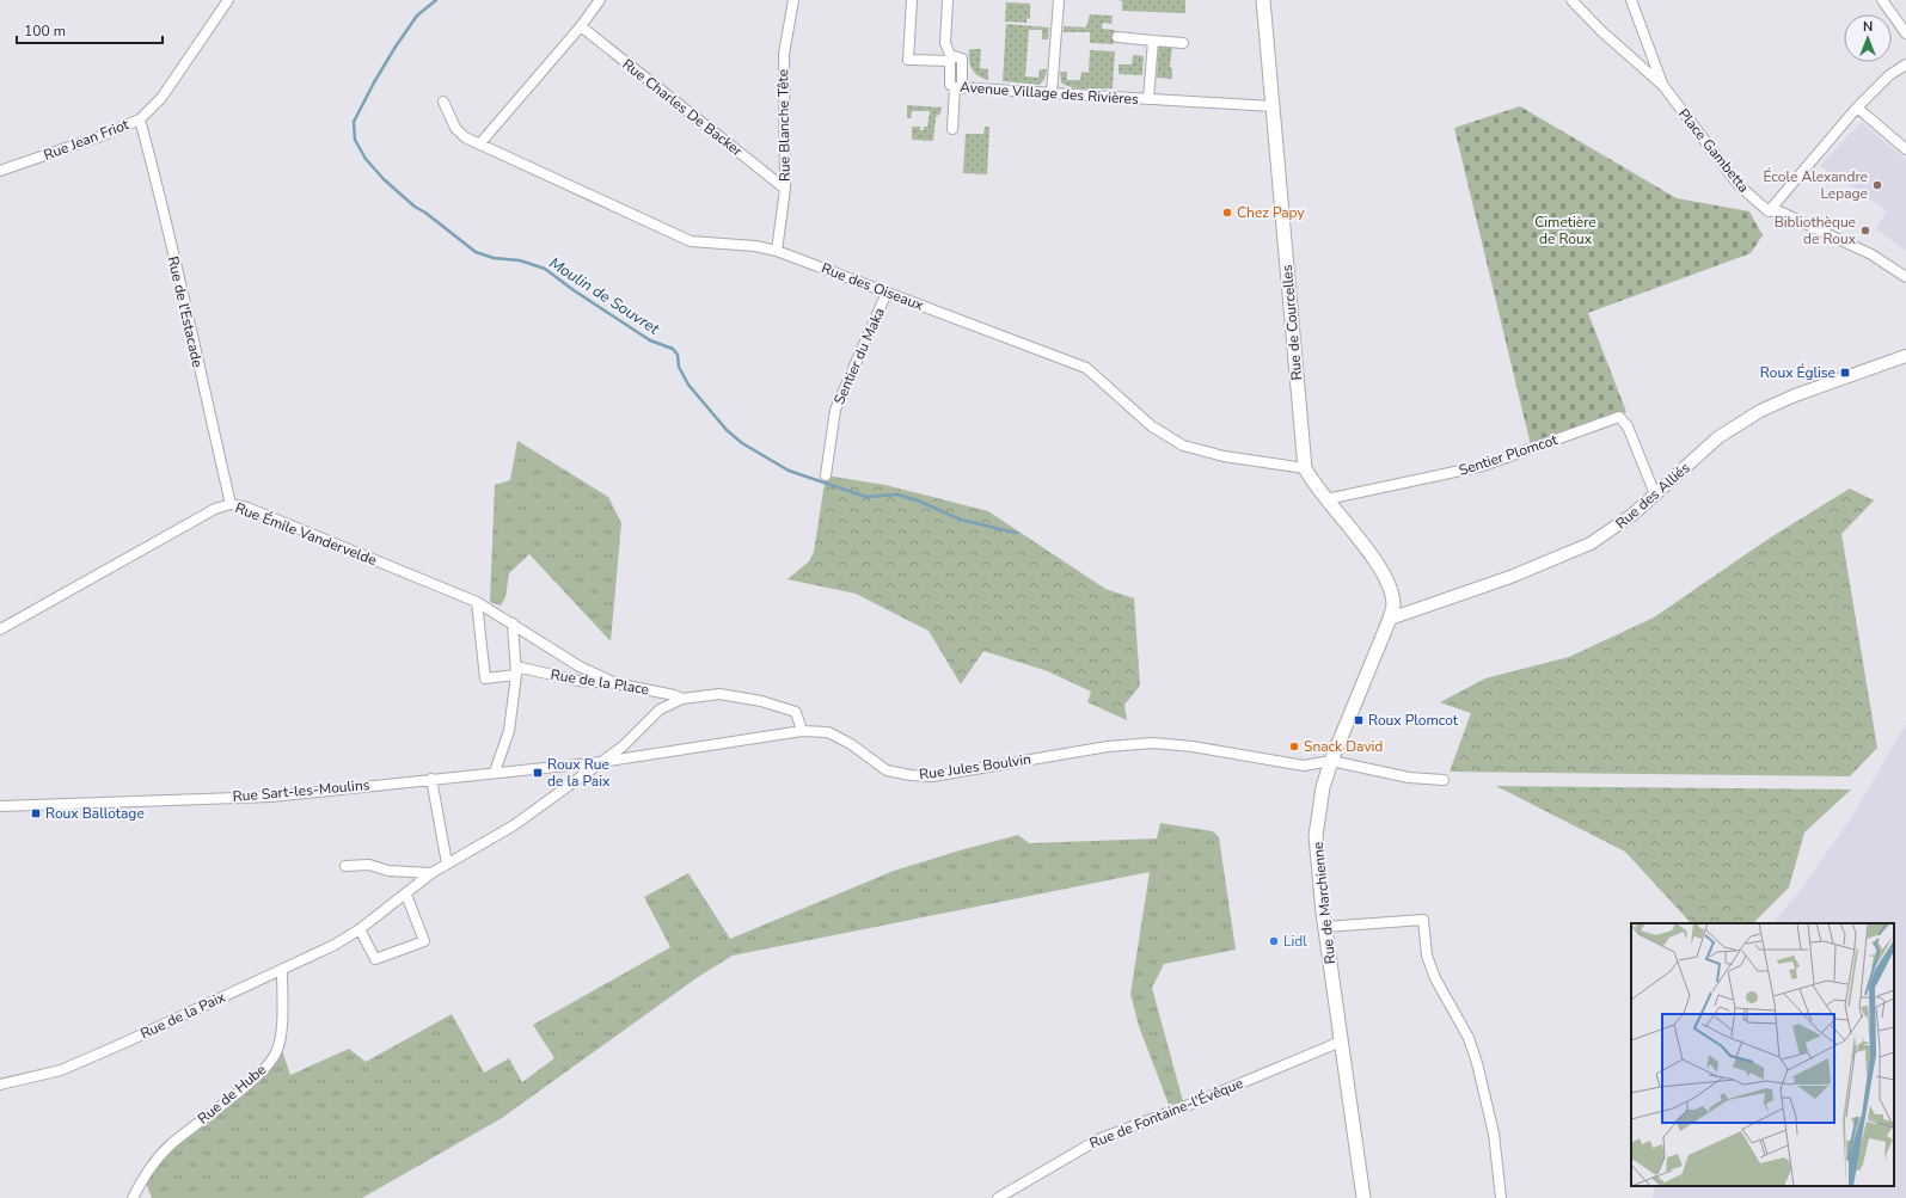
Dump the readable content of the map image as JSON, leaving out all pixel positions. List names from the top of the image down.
{
  "streets": {
    "main road": ["Rue de Courcelles", "Rue de Marchienne"],
    "street": [
      "Avenue Village des Rivières",
      "Rue Charles De Backer",
      "Rue Blanche Tête",
      "Rue Jean Friot",
      "Place Gambetta",
      "Rue des Oiseaux",
      "Rue de l'Estacade",
      "Sentier du Maka",
      "Sentier Plomcot",
      "Rue des Alliés",
      "Rue Émile Vandervelde",
      "Rue de la Place",
      "Rue Jules Boulvin",
      "Rue Sart-les-Moulins",
      "Rue de la Paix",
      "Rue de Hube",
      "Rue de Fontaine-l'Évêque"
    ]
  },
  "crossings": [
    ["Avenue Village des Rivières", "Rue de Courcelles"],
    ["Rue Charles De Backer", "Rue Blanche Tête"],
    ["Rue Blanche Tête", "Rue des Oiseaux"],
    ["Rue Jean Friot", "Rue de l'Estacade"],
    ["Rue des Oiseaux", "Rue de Courcelles"],
    ["Rue des Oiseaux", "Sentier du Maka"],
    ["Rue de l'Estacade", "Rue Émile Vandervelde"],
    ["Rue de Courcelles", "Sentier Plomcot"],
    ["Rue de Courcelles", "Rue des Alliés"],
    ["Rue de Courcelles", "Rue de Marchienne"],
    ["Sentier Plomcot", "Rue des Alliés"],
    ["Rue des Alliés", "Rue de Marchienne"],
    ["Rue Émile Vandervelde", "Rue de la Place"],
    ["Rue de la Place", "Rue de la Paix"],
    ["Rue Jules Boulvin", "Rue Sart-les-Moulins"],
    ["Rue Jules Boulvin", "Rue de Marchienne"],
    ["Rue Jules Boulvin", "Rue de la Paix"],
    ["Rue Sart-les-Moulins", "Rue de la Paix"],
    ["Rue de Marchienne", "Rue de Fontaine-l'Évêque"],
    ["Rue de la Paix", "Rue de Hube"]
  ],
  "water": ["Moulin de Souvret"],
  "parks": ["Cimetière de Roux"],
  "places": {
    "other": [
      "École Alexandre Lepage",
      "Chez Papy",
      "Bibliothèque de Roux",
      "Snack David",
      "Lidl"
    ],
    "transit": [
      "Roux Église",
      "Roux Plomcot",
      "Roux Rue de la Paix",
      "Roux Ballotage"
    ]
  },
  "scale_bar": "100 m",
  "north": "top"
}
